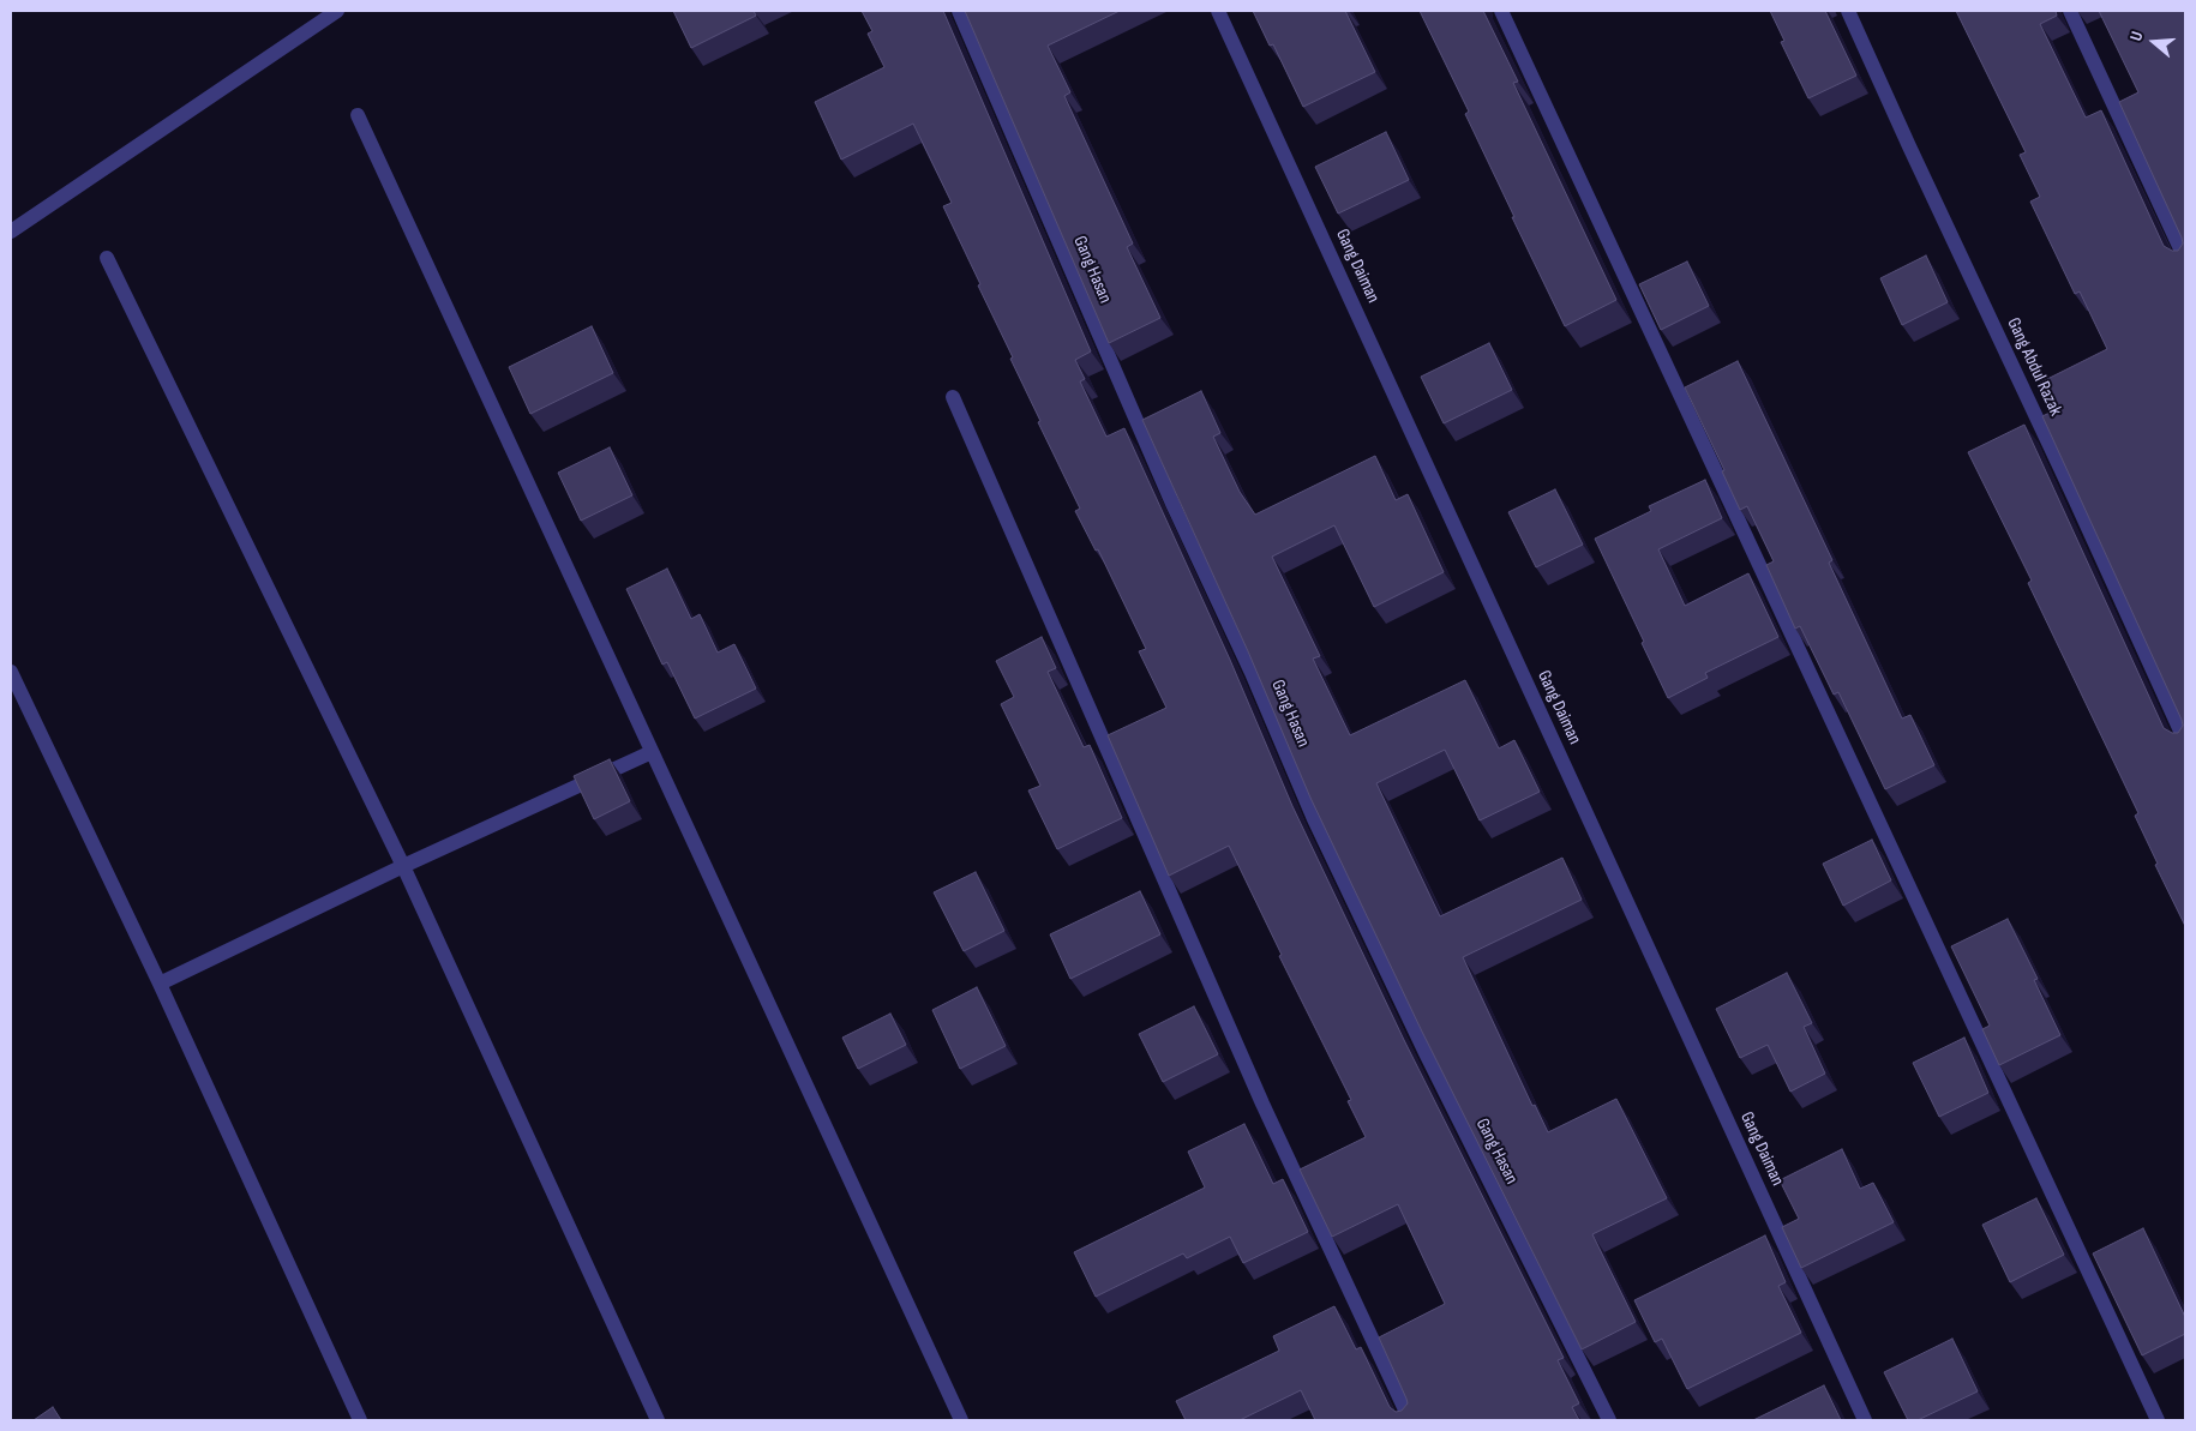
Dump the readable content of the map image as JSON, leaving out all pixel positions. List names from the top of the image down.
{
  "streets": {
    "street": ["Gang Daiman", "Gang Hasan", "Gang Abdul Razak"]
  },
  "north": "left"
}
